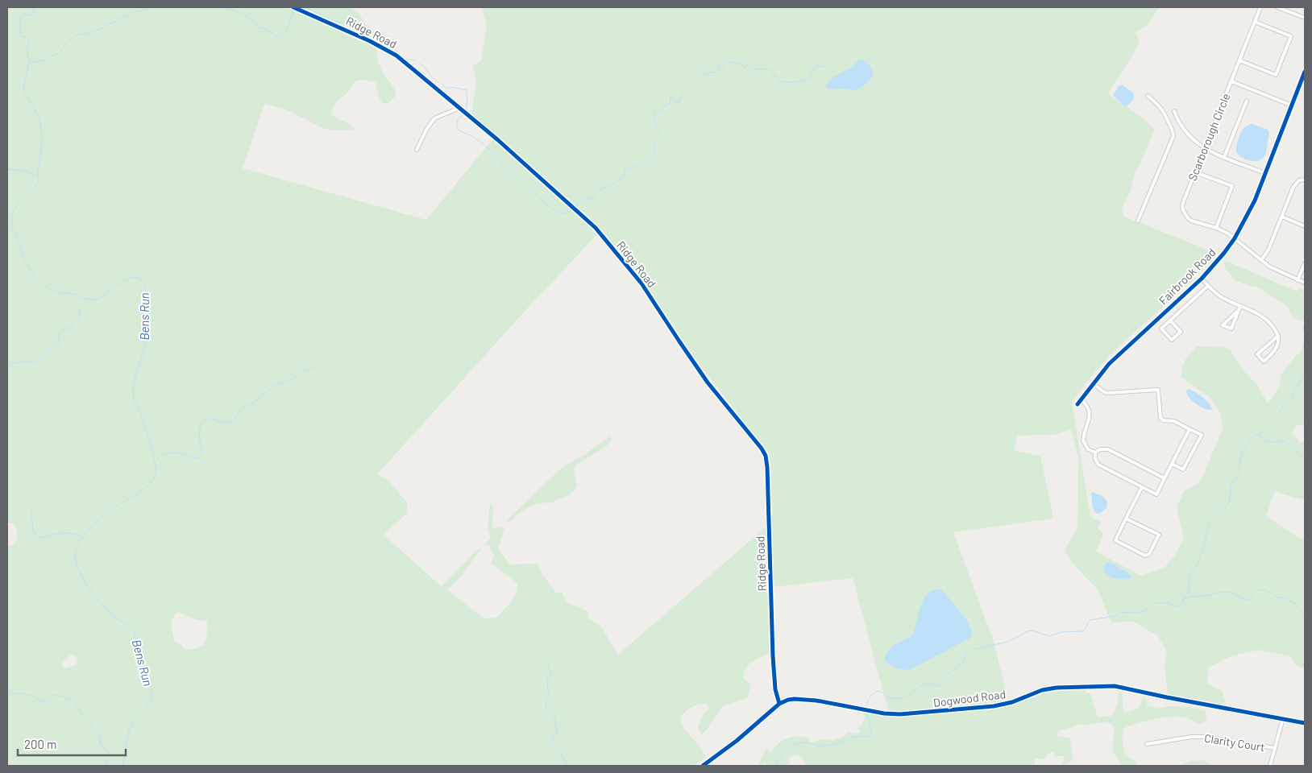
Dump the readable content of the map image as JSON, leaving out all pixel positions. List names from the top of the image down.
{
  "streets": {
    "street": [
      "Ridge Road",
      "Scarborough Circle",
      "Fairbrook Road",
      "Dogwood Road",
      "Clarity Court"
    ]
  },
  "crossings": [
    ["Ridge Road", "Dogwood Road"],
    ["Scarborough Circle", "Fairbrook Road"],
    ["Dogwood Road", "Clarity Court"]
  ],
  "water": ["Bens Run"],
  "scale_bar": "200 m"
}
